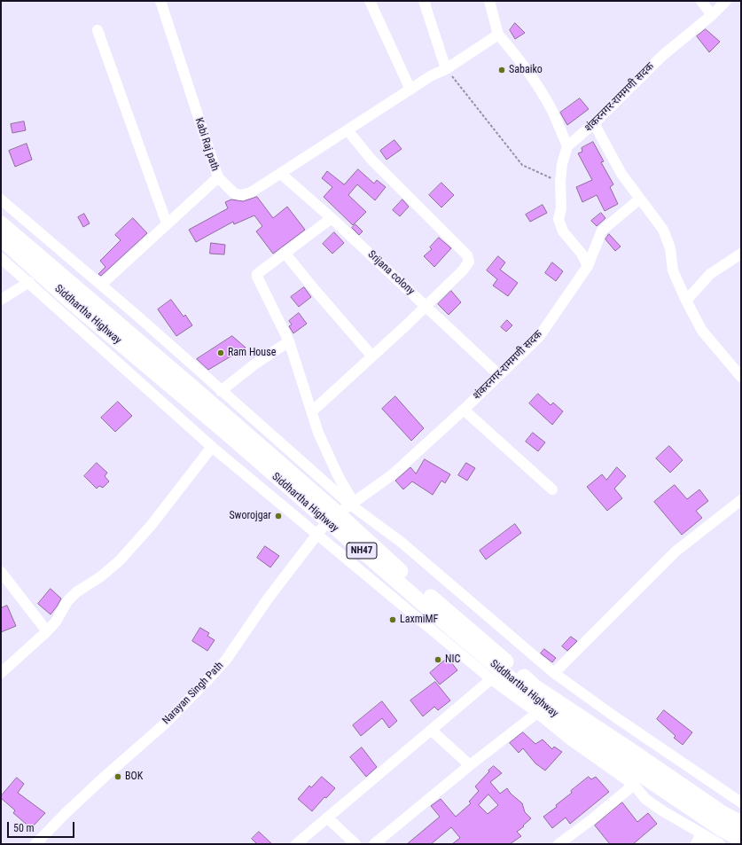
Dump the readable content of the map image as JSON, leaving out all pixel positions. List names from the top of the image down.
{
  "streets": {
    "highway": ["Siddhartha Highway", "NH47"],
    "street": [
      "शंकरनगर-राममणी सदक",
      "Kabi Raj path",
      "Srijana colony",
      "Narayan Singh Path"
    ]
  },
  "crossings": [
    ["शंकरनगर-राममणी सदक", "Srijana colony"],
    ["शंकरनगर-राममणी सदक", "Siddhartha Highway"],
    ["शंकरनगर-राममणी सदक", "Narayan Singh Path"],
    ["Siddhartha Highway", "Narayan Singh Path"]
  ],
  "places": [
    "Sabaiko",
    "Ram House",
    "Sworojgar",
    "LaxmiMF",
    "NIC",
    "BOK"
  ],
  "scale_bar": "50 m"
}
